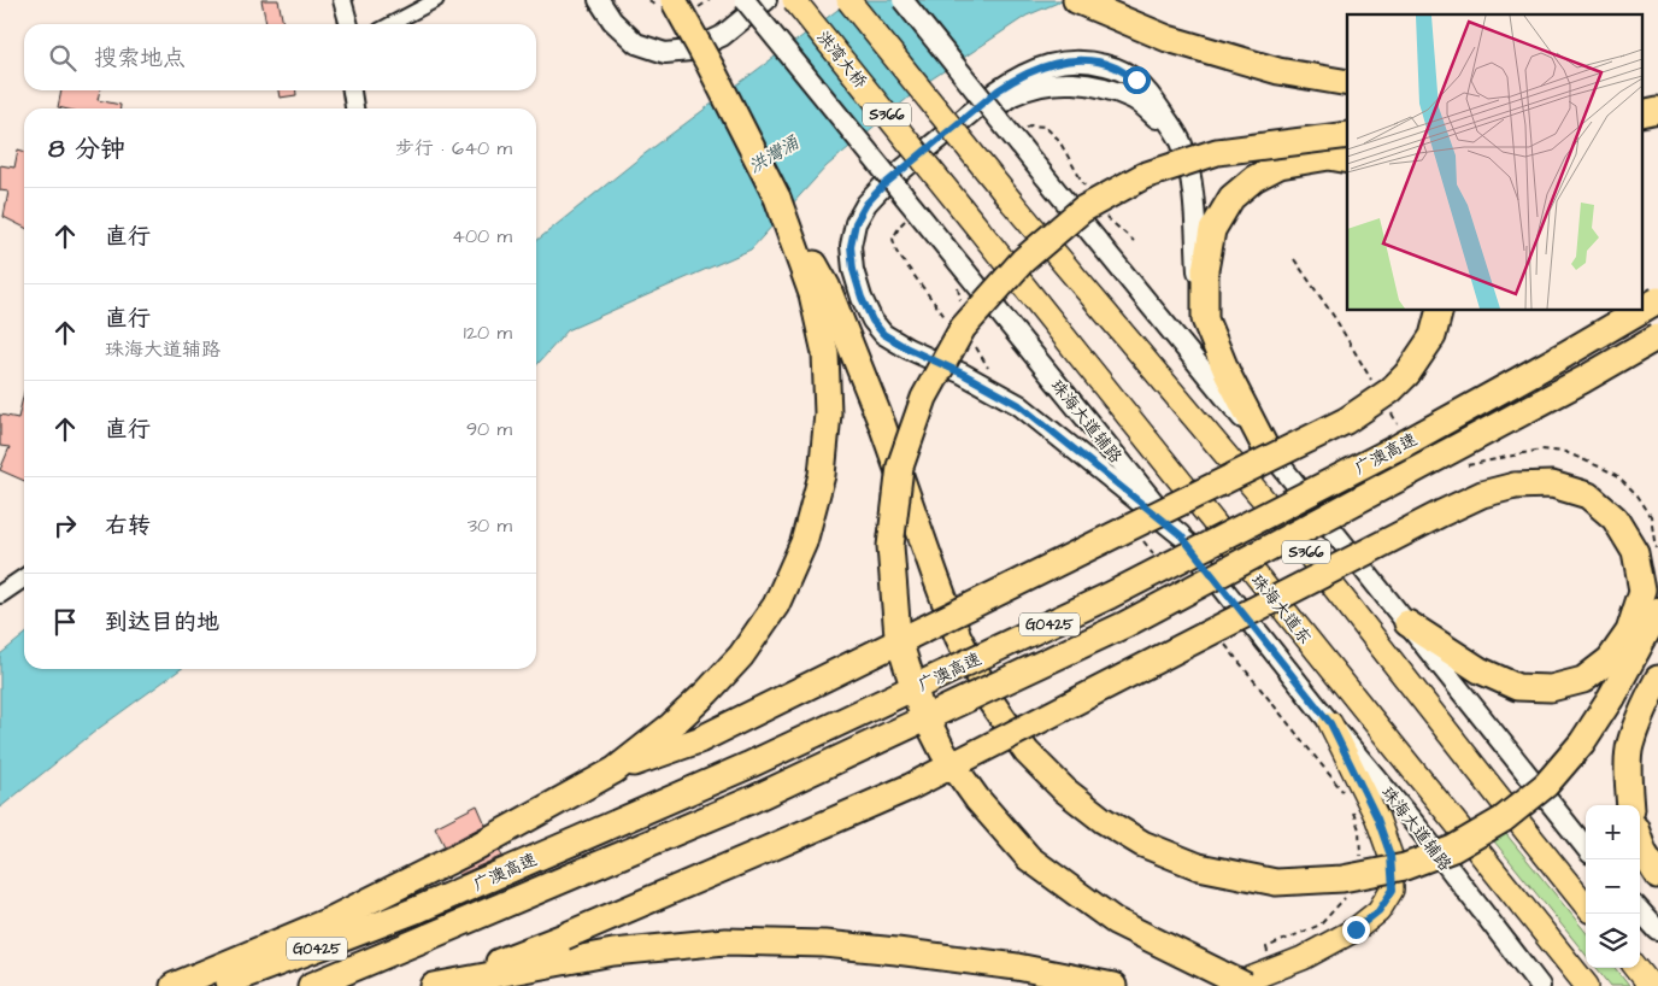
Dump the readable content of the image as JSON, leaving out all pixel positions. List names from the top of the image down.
{
  "streets": {
    "highway": ["广澳高速", "G0425"],
    "main road": [
      "洪湾大桥",
      "S366",
      "珠海大道辅路",
      "珠海大道东"
    ]
  },
  "crossings": [
    ["洪湾大桥", "珠海大道东"]
  ],
  "water": ["洪灣涌"],
  "page": {
    "search": "搜索地点",
    "heading": ["8 分钟", "步行 · 640 m"],
    "list": [
      ["直行", "400 m"],
      ["直行", "珠海大道辅路", "120 m"],
      ["直行", "90 m"],
      ["右转", "30 m"],
      "到达目的地"
    ],
    "map_buttons": ["+", "−"]
  }
}
